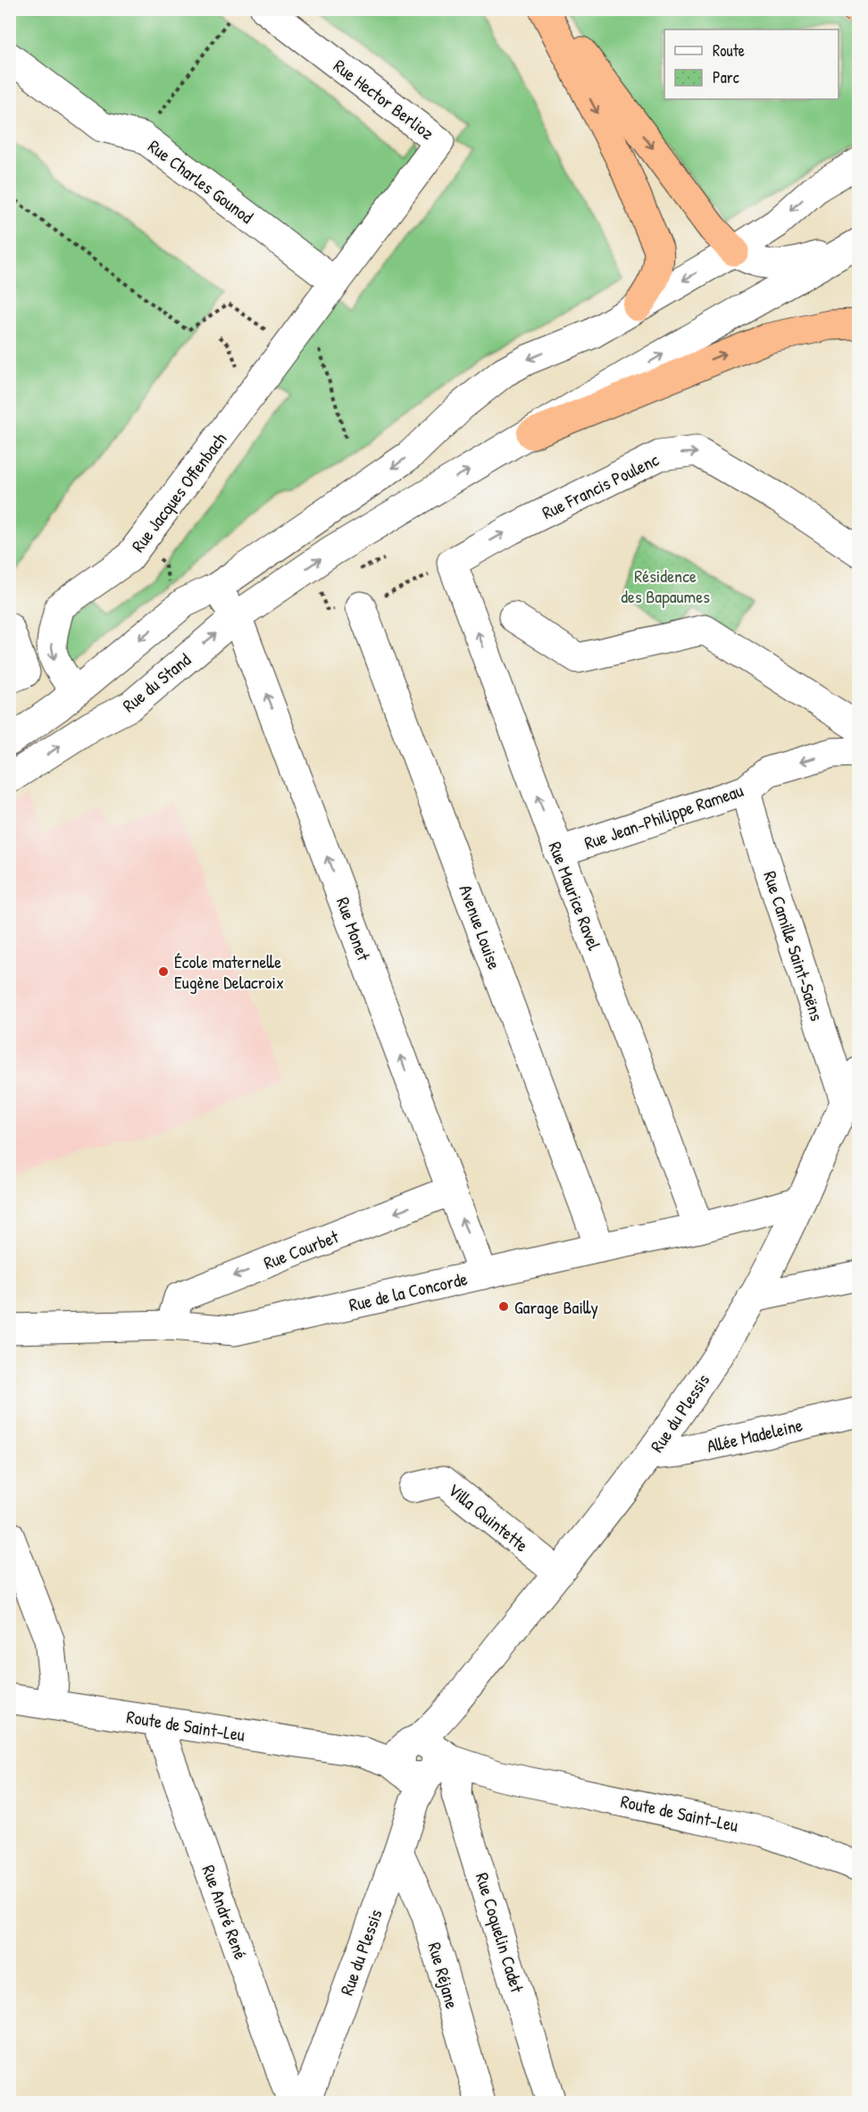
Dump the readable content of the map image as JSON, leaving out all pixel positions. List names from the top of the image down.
{
  "streets": {
    "street": [
      "Rue Hector Berlioz",
      "Rue Charles Gounod",
      "Rue Francis Poulenc",
      "Rue Jacques Offenbach",
      "Rue du Stand",
      "Rue Jean-Philippe Rameau",
      "Rue Maurice Ravel",
      "Avenue Louise",
      "Rue Monet",
      "Rue Camille Saint-Saëns",
      "Rue Courbet",
      "Rue de la Concorde",
      "Rue du Plessis",
      "Allée Madeleine",
      "Villa Quintette",
      "Route de Saint-Leu",
      "Rue André René",
      "Rue Coquelin Cadet",
      "Rue Réjane"
    ]
  },
  "crossings": [
    ["Rue Hector Berlioz", "Rue Charles Gounod"],
    ["Rue Hector Berlioz", "Rue Jacques Offenbach"],
    ["Rue Charles Gounod", "Rue Jacques Offenbach"],
    ["Rue Francis Poulenc", "Rue Maurice Ravel"],
    ["Rue du Stand", "Rue Monet"],
    ["Rue Jean-Philippe Rameau", "Rue Maurice Ravel"],
    ["Rue Jean-Philippe Rameau", "Rue Camille Saint-Saëns"],
    ["Rue Maurice Ravel", "Rue de la Concorde"],
    ["Avenue Louise", "Rue de la Concorde"],
    ["Rue Monet", "Rue Courbet"],
    ["Rue Monet", "Rue de la Concorde"],
    ["Rue Camille Saint-Saëns", "Rue du Plessis"],
    ["Rue Courbet", "Rue de la Concorde"],
    ["Rue de la Concorde", "Rue du Plessis"],
    ["Rue du Plessis", "Allée Madeleine"],
    ["Rue du Plessis", "Villa Quintette"],
    ["Rue du Plessis", "Route de Saint-Leu"],
    ["Rue du Plessis", "Rue Coquelin Cadet"],
    ["Rue du Plessis", "Rue Réjane"],
    ["Route de Saint-Leu", "Rue André René"],
    ["Route de Saint-Leu", "Rue Coquelin Cadet"]
  ],
  "one_way": [
    "Rue Francis Poulenc",
    "Rue Jean-Philippe Rameau",
    "Rue Maurice Ravel",
    "Rue Monet",
    "Rue Courbet"
  ],
  "parks": ["Résidence des Bapaumes"],
  "places": ["École maternelle Eugène Delacroix", "Garage Bailly"],
  "legend": ["Route", "Parc"]
}
